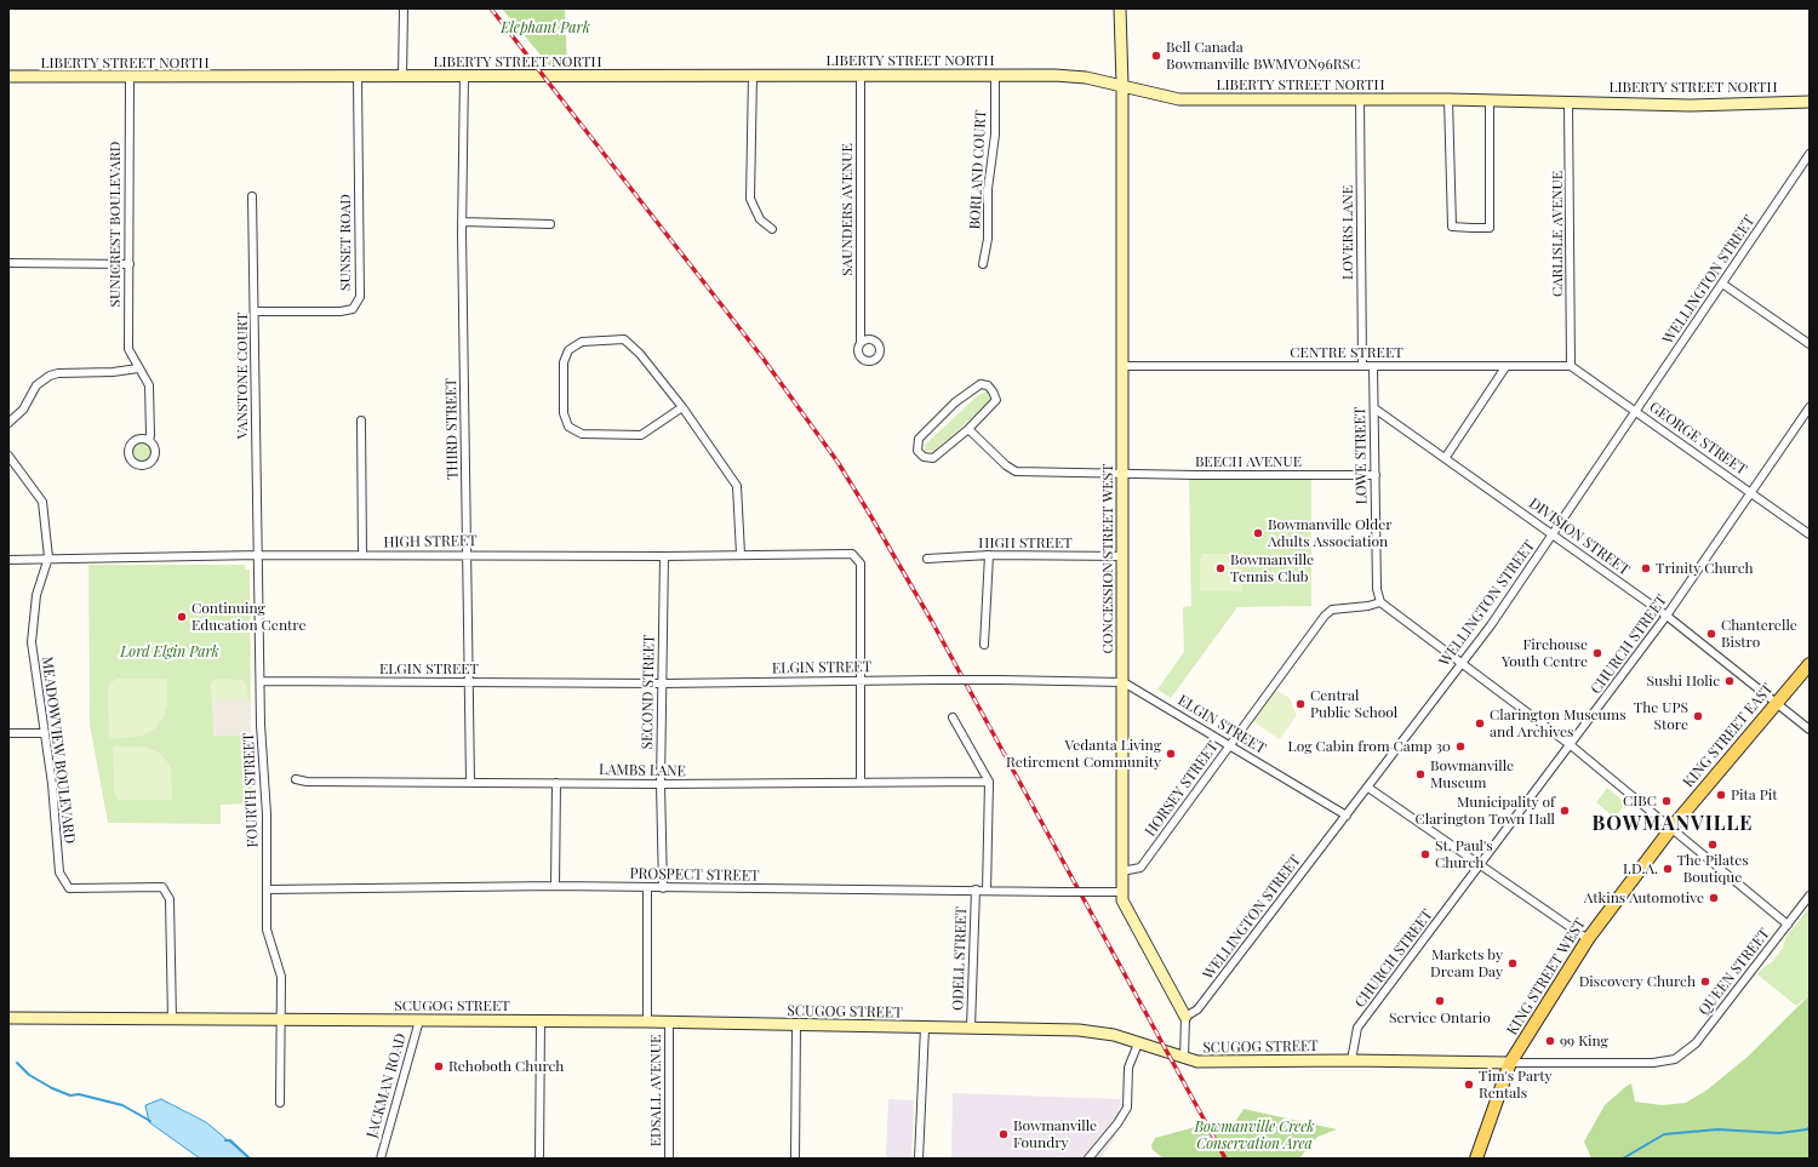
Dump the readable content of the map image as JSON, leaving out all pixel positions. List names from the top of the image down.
{
  "streets": {
    "main road": ["KING STREET EAST", "KING STREET WEST"],
    "street": [
      "LIBERTY STREET NORTH",
      "BORLAND COURT",
      "SAUNDERS AVENUE",
      "SUNICREST BOULEVARD",
      "LOVERS LANE",
      "CARLISLE AVENUE",
      "SUNSET ROAD",
      "WELLINGTON STREET",
      "CENTRE STREET",
      "VANSTONE COURT",
      "THIRD STREET",
      "GEORGE STREET",
      "LOWE STREET",
      "BEECH AVENUE",
      "DIVISION STREET",
      "HIGH STREET",
      "CONCESSION STREET WEST",
      "CHURCH STREET",
      "ELGIN STREET",
      "SECOND STREET",
      "MEADOWVIEW BOULEVARD",
      "LAMBS LANE",
      "HORSEY STREET",
      "FOURTH STREET",
      "PROSPECT STREET",
      "ODELL STREET",
      "QUEEN STREET",
      "SCUGOG STREET",
      "JACKMAN ROAD",
      "EDSALL AVENUE"
    ]
  },
  "crossings": [
    ["LIBERTY STREET NORTH", "BORLAND COURT"],
    ["LIBERTY STREET NORTH", "SAUNDERS AVENUE"],
    ["LIBERTY STREET NORTH", "SUNICREST BOULEVARD"],
    ["LIBERTY STREET NORTH", "LOVERS LANE"],
    ["LIBERTY STREET NORTH", "CARLISLE AVENUE"],
    ["LIBERTY STREET NORTH", "SUNSET ROAD"],
    ["LIBERTY STREET NORTH", "THIRD STREET"],
    ["LIBERTY STREET NORTH", "CONCESSION STREET WEST"],
    ["LOVERS LANE", "CENTRE STREET"],
    ["CARLISLE AVENUE", "CENTRE STREET"],
    ["CARLISLE AVENUE", "GEORGE STREET"],
    ["SUNSET ROAD", "VANSTONE COURT"],
    ["WELLINGTON STREET", "GEORGE STREET"],
    ["WELLINGTON STREET", "DIVISION STREET"],
    ["WELLINGTON STREET", "CONCESSION STREET WEST"],
    ["WELLINGTON STREET", "ELGIN STREET"],
    ["CENTRE STREET", "GEORGE STREET"],
    ["CENTRE STREET", "LOWE STREET"],
    ["CENTRE STREET", "CONCESSION STREET WEST"],
    ["VANSTONE COURT", "HIGH STREET"],
    ["VANSTONE COURT", "FOURTH STREET"],
    ["THIRD STREET", "HIGH STREET"],
    ["THIRD STREET", "ELGIN STREET"],
    ["THIRD STREET", "LAMBS LANE"],
    ["GEORGE STREET", "CHURCH STREET"],
    ["LOWE STREET", "BEECH AVENUE"],
    ["LOWE STREET", "DIVISION STREET"],
    ["LOWE STREET", "HORSEY STREET"],
    ["BEECH AVENUE", "CONCESSION STREET WEST"],
    ["DIVISION STREET", "CHURCH STREET"],
    ["DIVISION STREET", "KING STREET EAST"],
    ["HIGH STREET", "CONCESSION STREET WEST"],
    ["HIGH STREET", "ELGIN STREET"],
    ["HIGH STREET", "SECOND STREET"],
    ["HIGH STREET", "MEADOWVIEW BOULEVARD"],
    ["HIGH STREET", "FOURTH STREET"],
    ["CONCESSION STREET WEST", "ELGIN STREET"],
    ["CONCESSION STREET WEST", "HORSEY STREET"],
    ["CONCESSION STREET WEST", "PROSPECT STREET"],
    ["CHURCH STREET", "SCUGOG STREET"],
    ["ELGIN STREET", "SECOND STREET"],
    ["ELGIN STREET", "HORSEY STREET"],
    ["ELGIN STREET", "FOURTH STREET"],
    ["SECOND STREET", "LAMBS LANE"],
    ["SECOND STREET", "PROSPECT STREET"],
    ["KING STREET EAST", "KING STREET WEST"],
    ["MEADOWVIEW BOULEVARD", "SCUGOG STREET"],
    ["FOURTH STREET", "PROSPECT STREET"],
    ["FOURTH STREET", "SCUGOG STREET"],
    ["PROSPECT STREET", "ODELL STREET"],
    ["ODELL STREET", "SCUGOG STREET"],
    ["QUEEN STREET", "SCUGOG STREET"],
    ["KING STREET WEST", "SCUGOG STREET"],
    ["SCUGOG STREET", "JACKMAN ROAD"],
    ["SCUGOG STREET", "EDSALL AVENUE"]
  ],
  "districts": ["BOWMANVILLE"],
  "parks": ["Elephant Park", "Lord Elgin Park", "Bowmanville Creek Conservation Area"],
  "places": [
    "Bell Canada Bowmanville BWMVON96RSC",
    "Bowmanville Older Adults Association",
    "Bowmanville Tennis Club",
    "Trinity Church",
    "Continuing Education Centre",
    "Chanterelle Bistro",
    "Firehouse Youth Centre",
    "Sushi Holic",
    "Central Public School",
    "The UPS Store",
    "Clarington Museums and Archives",
    "Log Cabin from Camp 30",
    "Vedanta Living Retirement Community",
    "Bowmanville Museum",
    "Pita Pit",
    "CIBC",
    "Municipality of Clarington Town Hall",
    "The Pilates Boutique",
    "St. Paul's Church",
    "I.D.A.",
    "Atkins Automotive",
    "Markets by Dream Day",
    "Discovery Church",
    "Service Ontario",
    "99 King",
    "Rehoboth Church",
    "Tim's Party Rentals",
    "Bowmanville Foundry"
  ]
}
